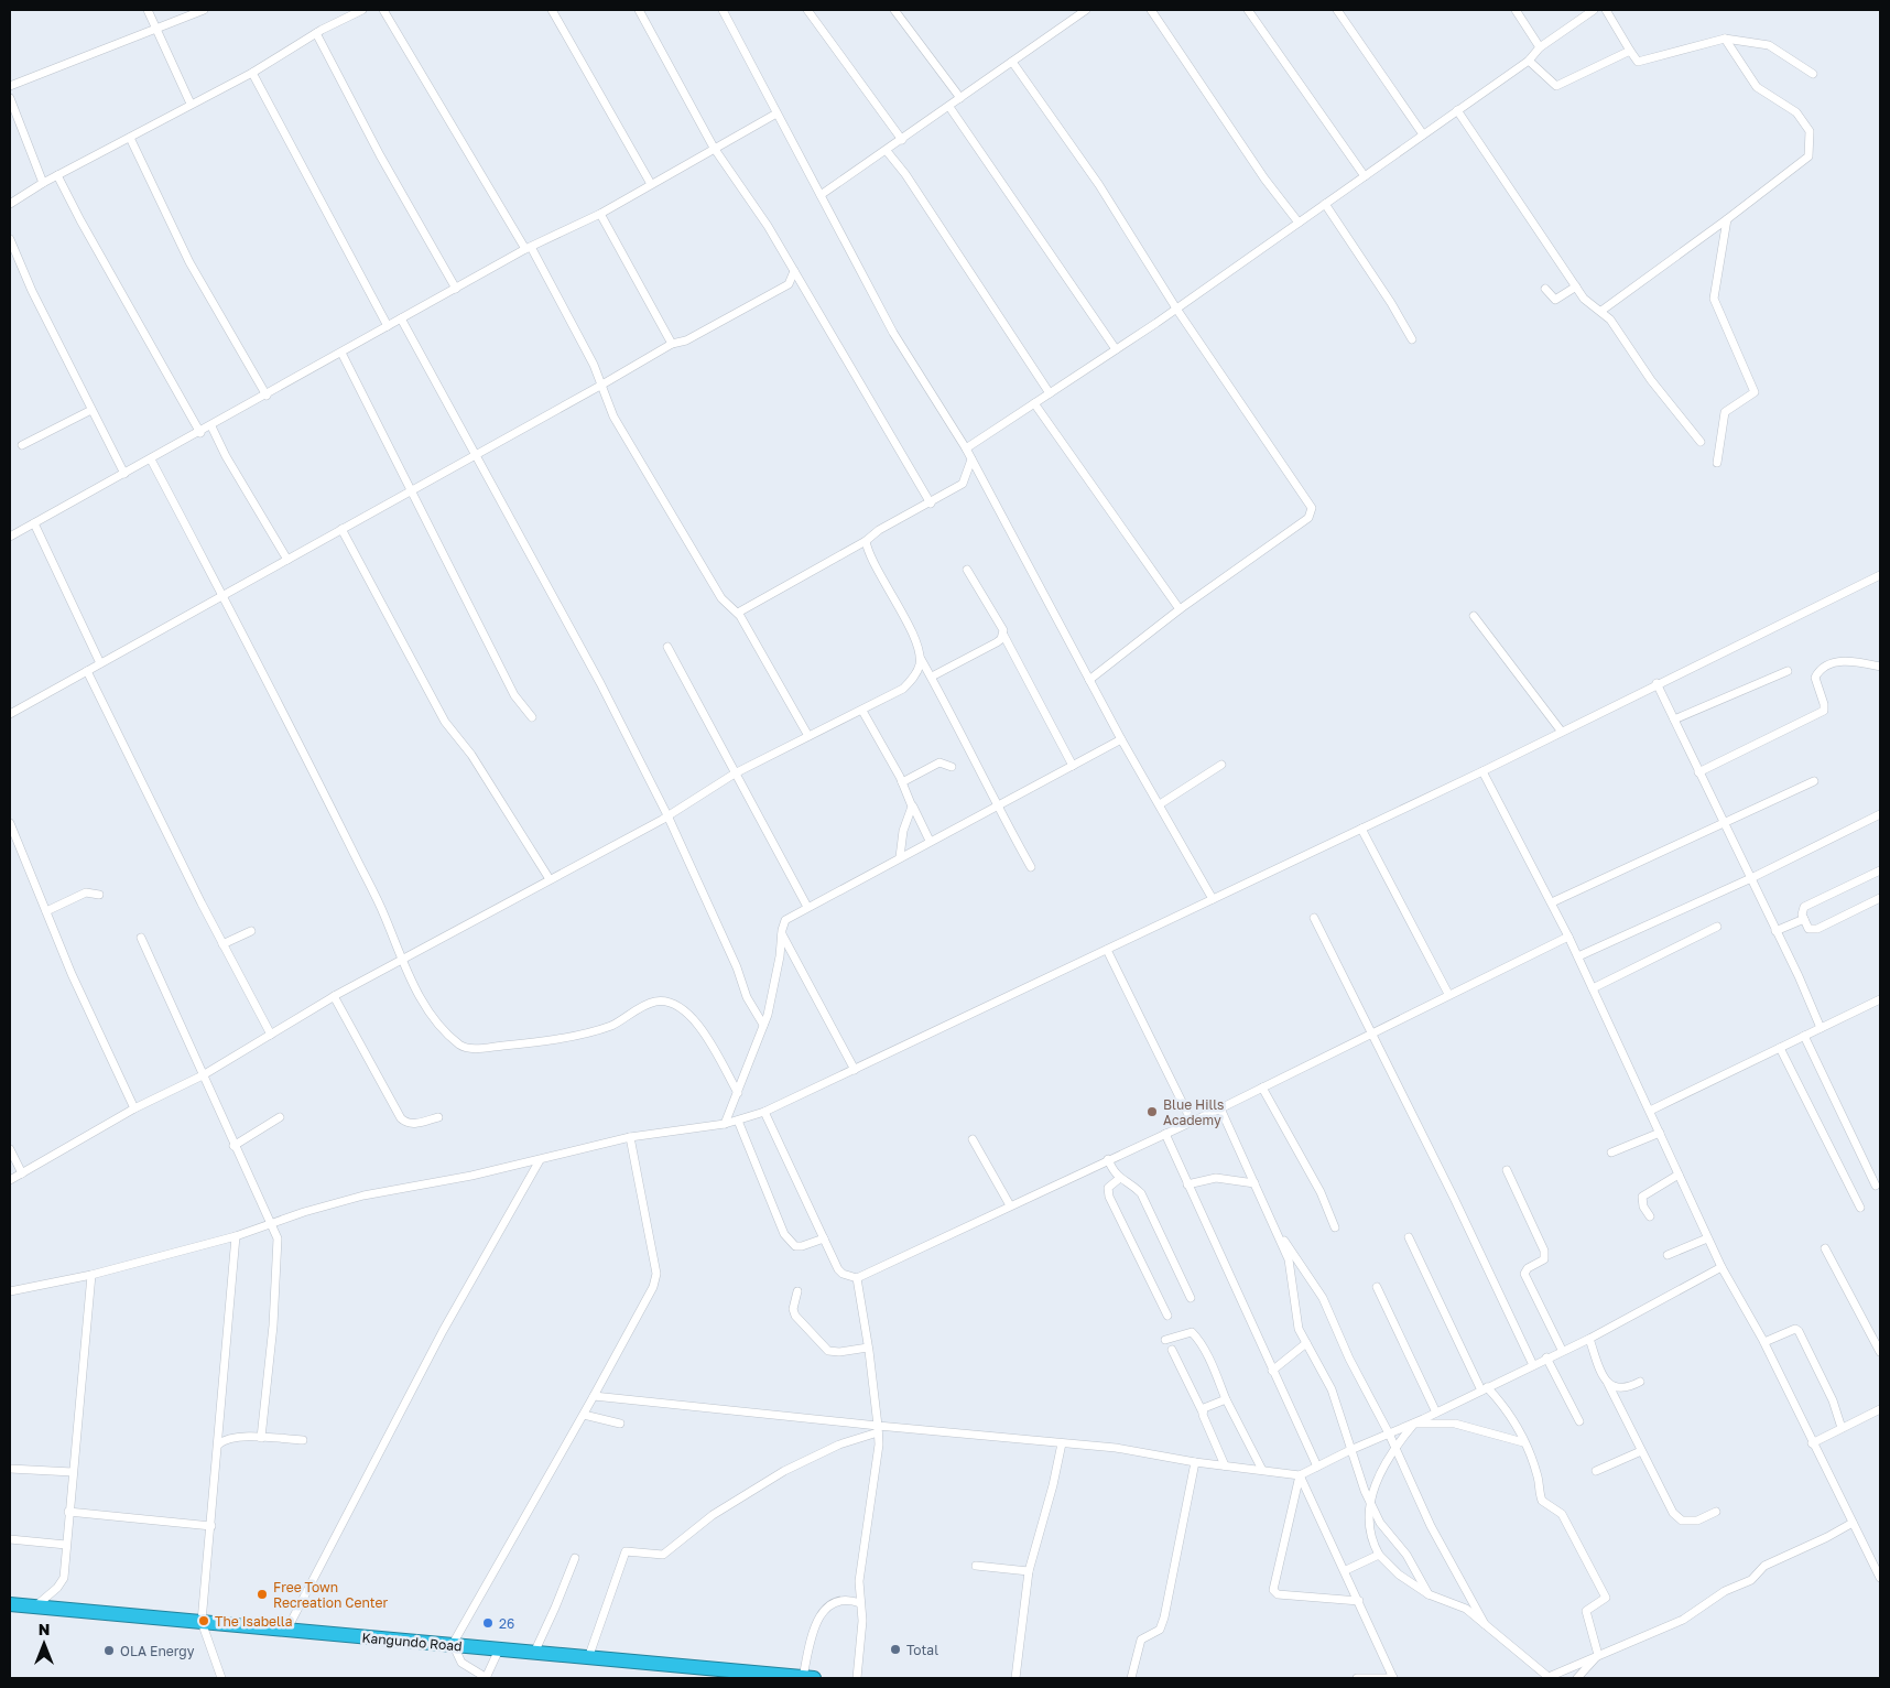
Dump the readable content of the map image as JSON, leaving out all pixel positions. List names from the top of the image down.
{
  "streets": {
    "highway": ["Kangundo Road"]
  },
  "places": [
    "Blue Hills Academy",
    "Free Town Recreation Center",
    "The Isabella",
    "26",
    "Total",
    "OLA Energy"
  ],
  "north": "top"
}
